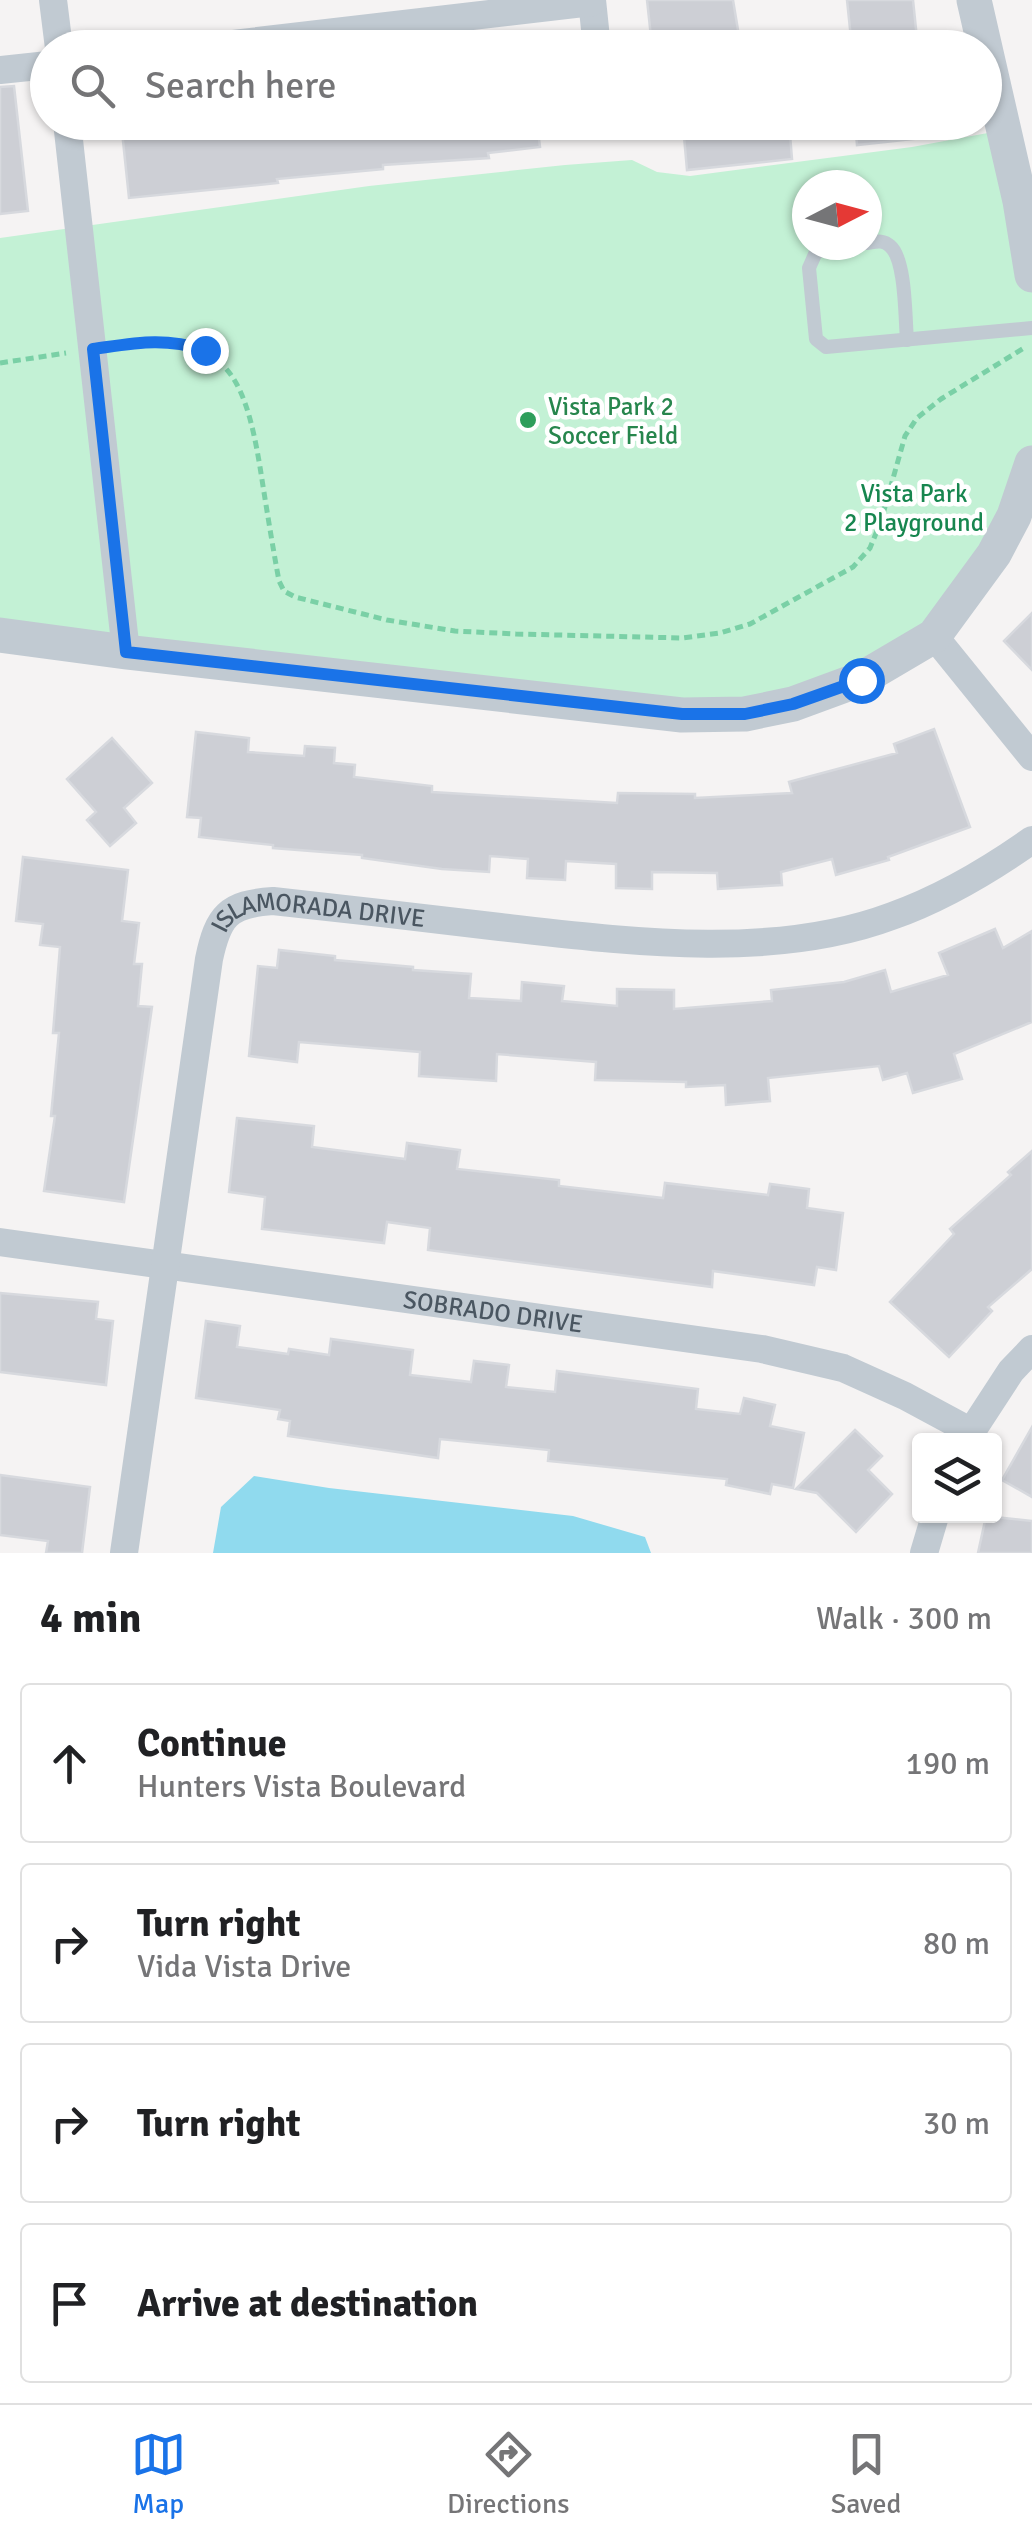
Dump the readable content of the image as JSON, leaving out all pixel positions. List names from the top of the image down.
{
  "streets": {
    "street": ["ISLAMORADA DRIVE", "SOBRADO DRIVE"]
  },
  "crossings": [
    ["ISLAMORADA DRIVE", "SOBRADO DRIVE"]
  ],
  "parks": ["Vista Park 2 Playground"],
  "places": ["Vista Park 2 Soccer Field"],
  "north": "right",
  "page": {
    "search": "Search here",
    "heading": ["4 min", "Walk · 300 m"],
    "list": [
      ["Continue", "Hunters Vista Boulevard", "190 m"],
      ["Turn right", "Vida Vista Drive", "80 m"],
      ["Turn right", "30 m"],
      "Arrive at destination"
    ],
    "nav": ["Map", "Directions", "Saved"]
  }
}
